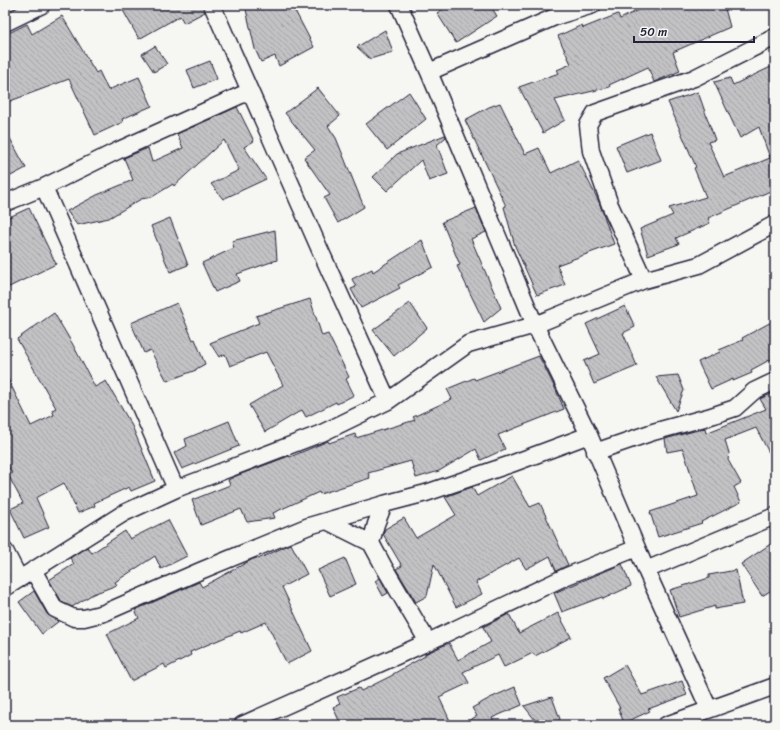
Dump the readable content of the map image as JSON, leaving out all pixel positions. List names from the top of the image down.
{
  "scale_bar": "50 m"
}
